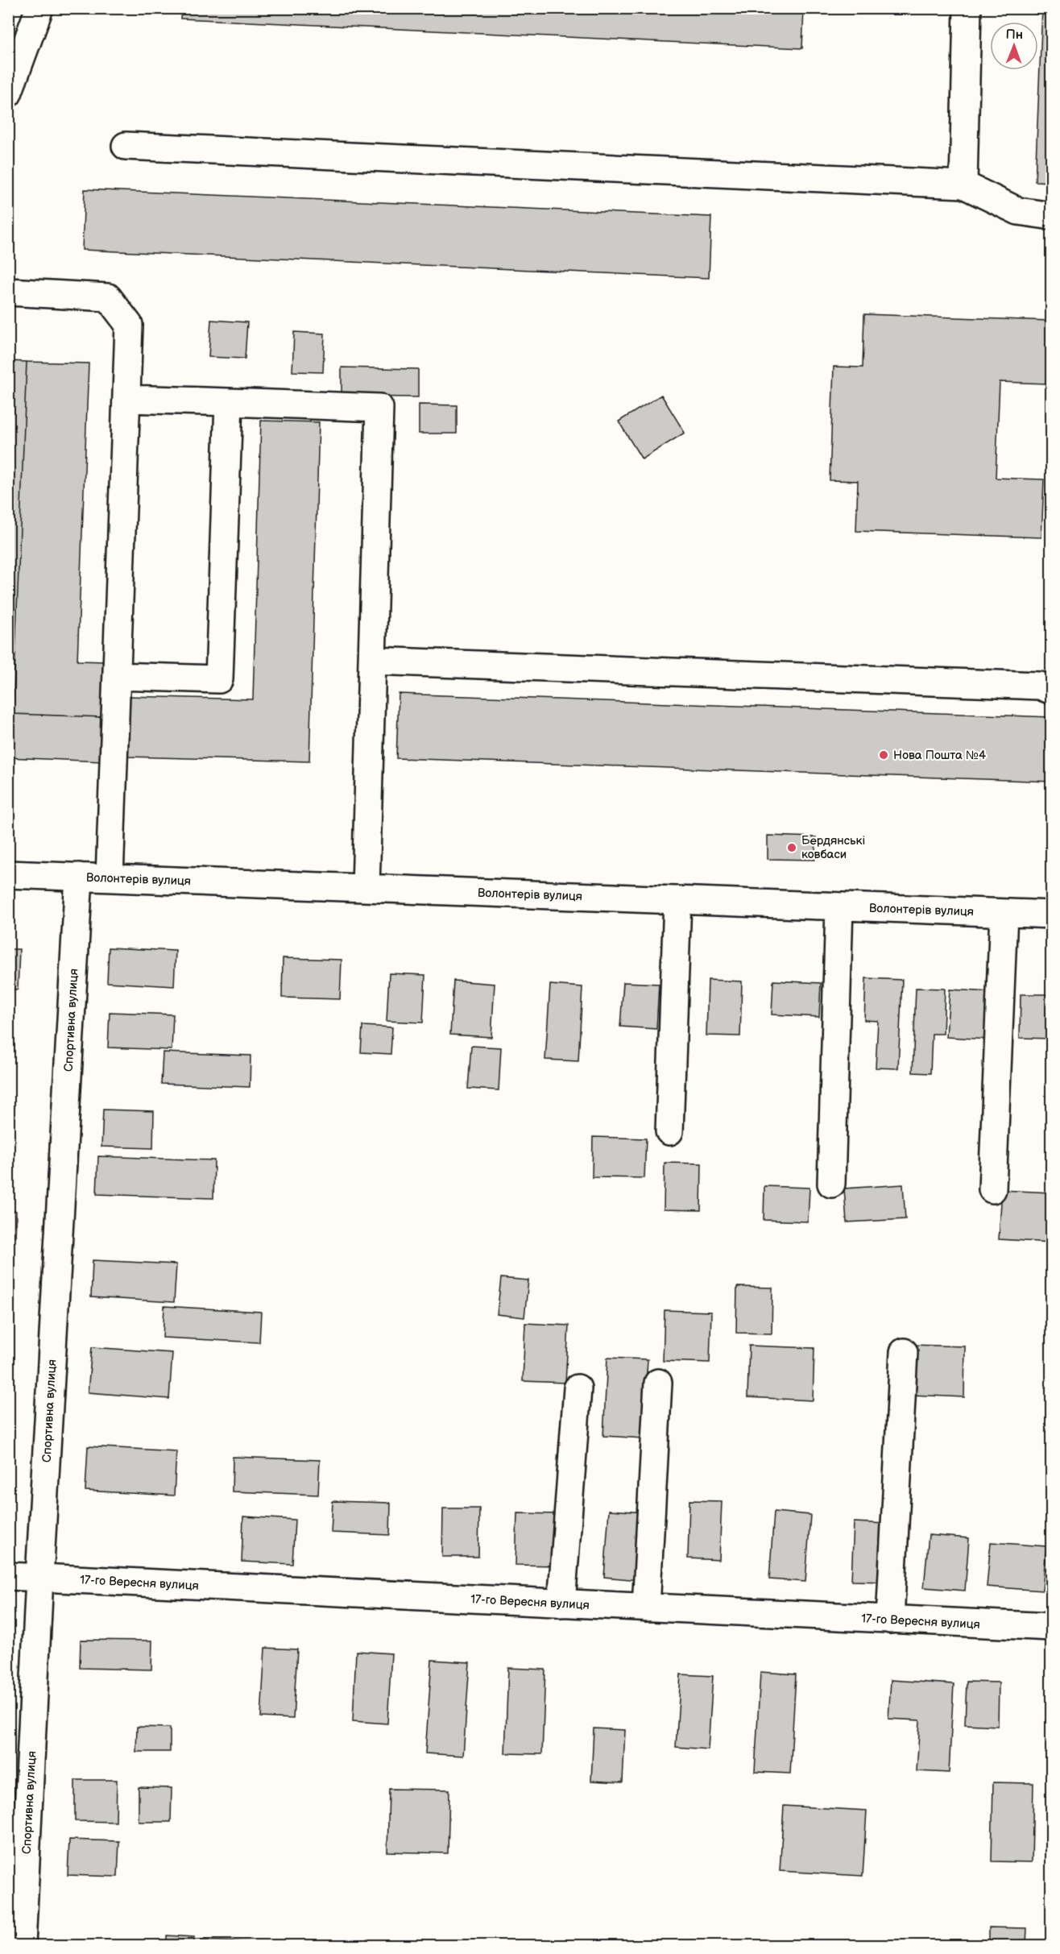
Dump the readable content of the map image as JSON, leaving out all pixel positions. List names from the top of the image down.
{
  "streets": {
    "street": ["Волонтерів вулиця", "Спортивна вулиця", "17-го Вересня вулиця"]
  },
  "crossings": [
    ["Волонтерів вулиця", "Спортивна вулиця"],
    ["Спортивна вулиця", "17-го Вересня вулиця"]
  ],
  "places": ["Нова Пошта №4", "Бердянські ковбаси"],
  "north": "top"
}
